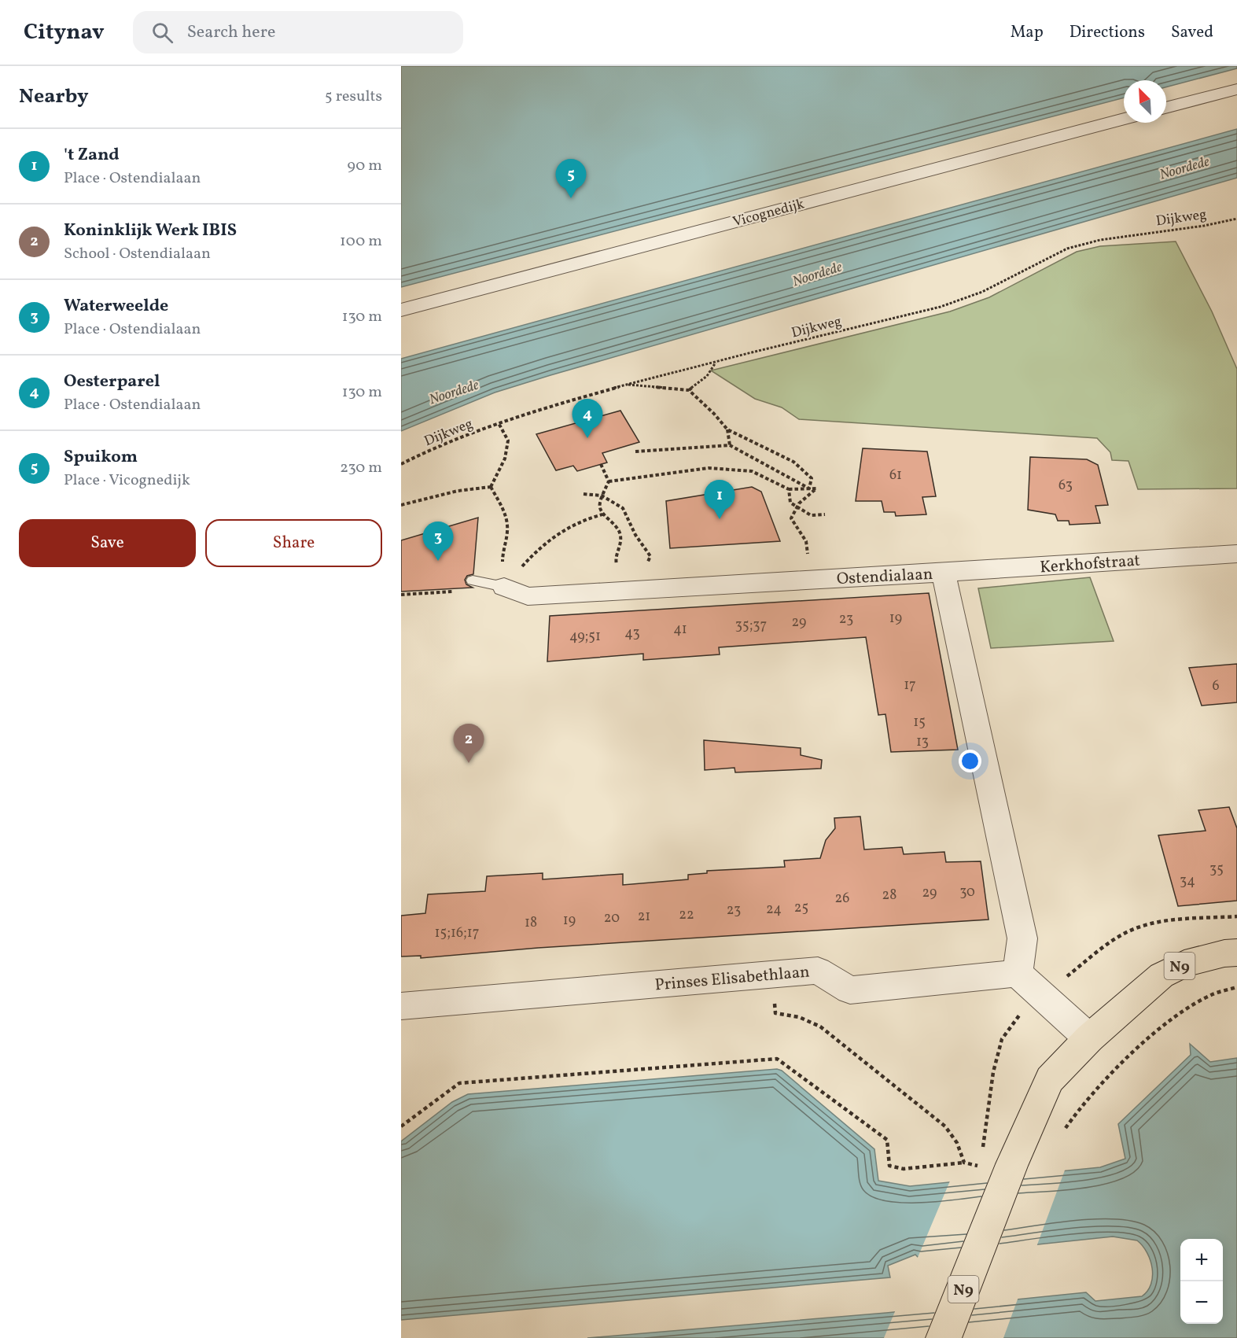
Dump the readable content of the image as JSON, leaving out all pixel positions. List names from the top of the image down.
{
  "streets": {
    "main road": ["N9"],
    "street": [
      "Vicognedijk",
      "Kerkhofstraat",
      "Ostendialaan",
      "Prinses Elisabethlaan"
    ],
    "path": ["Dijkweg"]
  },
  "crossings": [
    ["Kerkhofstraat", "Ostendialaan"],
    ["Ostendialaan", "Prinses Elisabethlaan"]
  ],
  "water": ["Noordede"],
  "house_numbers": [
    "61",
    "63",
    "19",
    "23",
    "29",
    "35;37",
    "41",
    "43",
    "49;51",
    "17",
    "6",
    "15",
    "13",
    "35",
    "34",
    "30",
    "29",
    "28",
    "26",
    "25",
    "24",
    "23",
    "22",
    "21",
    "20",
    "19",
    "18",
    "15;16;17"
  ],
  "north": "top left",
  "page": {
    "header": "Citynav",
    "search": "Search here",
    "nav": ["Map", "Directions", "Saved"],
    "heading": ["Nearby", "5 results"],
    "list": [
      {
        "mark": "1",
        "name": "'t Zand",
        "note": "Place · Ostendialaan",
        "value": "90 m"
      },
      {
        "mark": "2",
        "name": "Koninklijk Werk IBIS",
        "note": "School · Ostendialaan",
        "value": "100 m"
      },
      {
        "mark": "3",
        "name": "Waterweelde",
        "note": "Place · Ostendialaan",
        "value": "130 m"
      },
      {
        "mark": "4",
        "name": "Oesterparel",
        "note": "Place · Ostendialaan",
        "value": "130 m"
      },
      {
        "mark": "5",
        "name": "Spuikom",
        "note": "Place · Vicognedijk",
        "value": "230 m"
      }
    ],
    "pins": [
      "5",
      "4",
      "1",
      "3",
      "2"
    ],
    "buttons": ["Save", "Share"],
    "map_buttons": ["+", "−"]
  }
}
